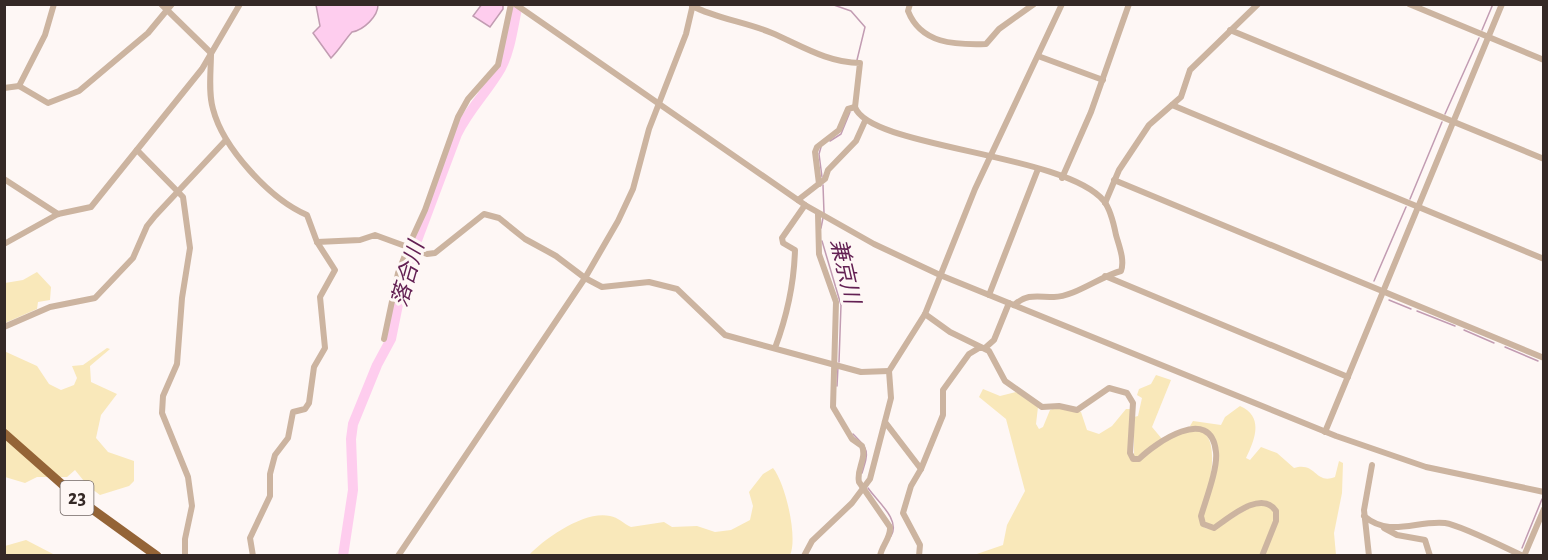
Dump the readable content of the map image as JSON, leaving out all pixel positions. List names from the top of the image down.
{
  "streets": {
    "highway": ["23"]
  },
  "water": ["兼京川", "落合川"]
}
